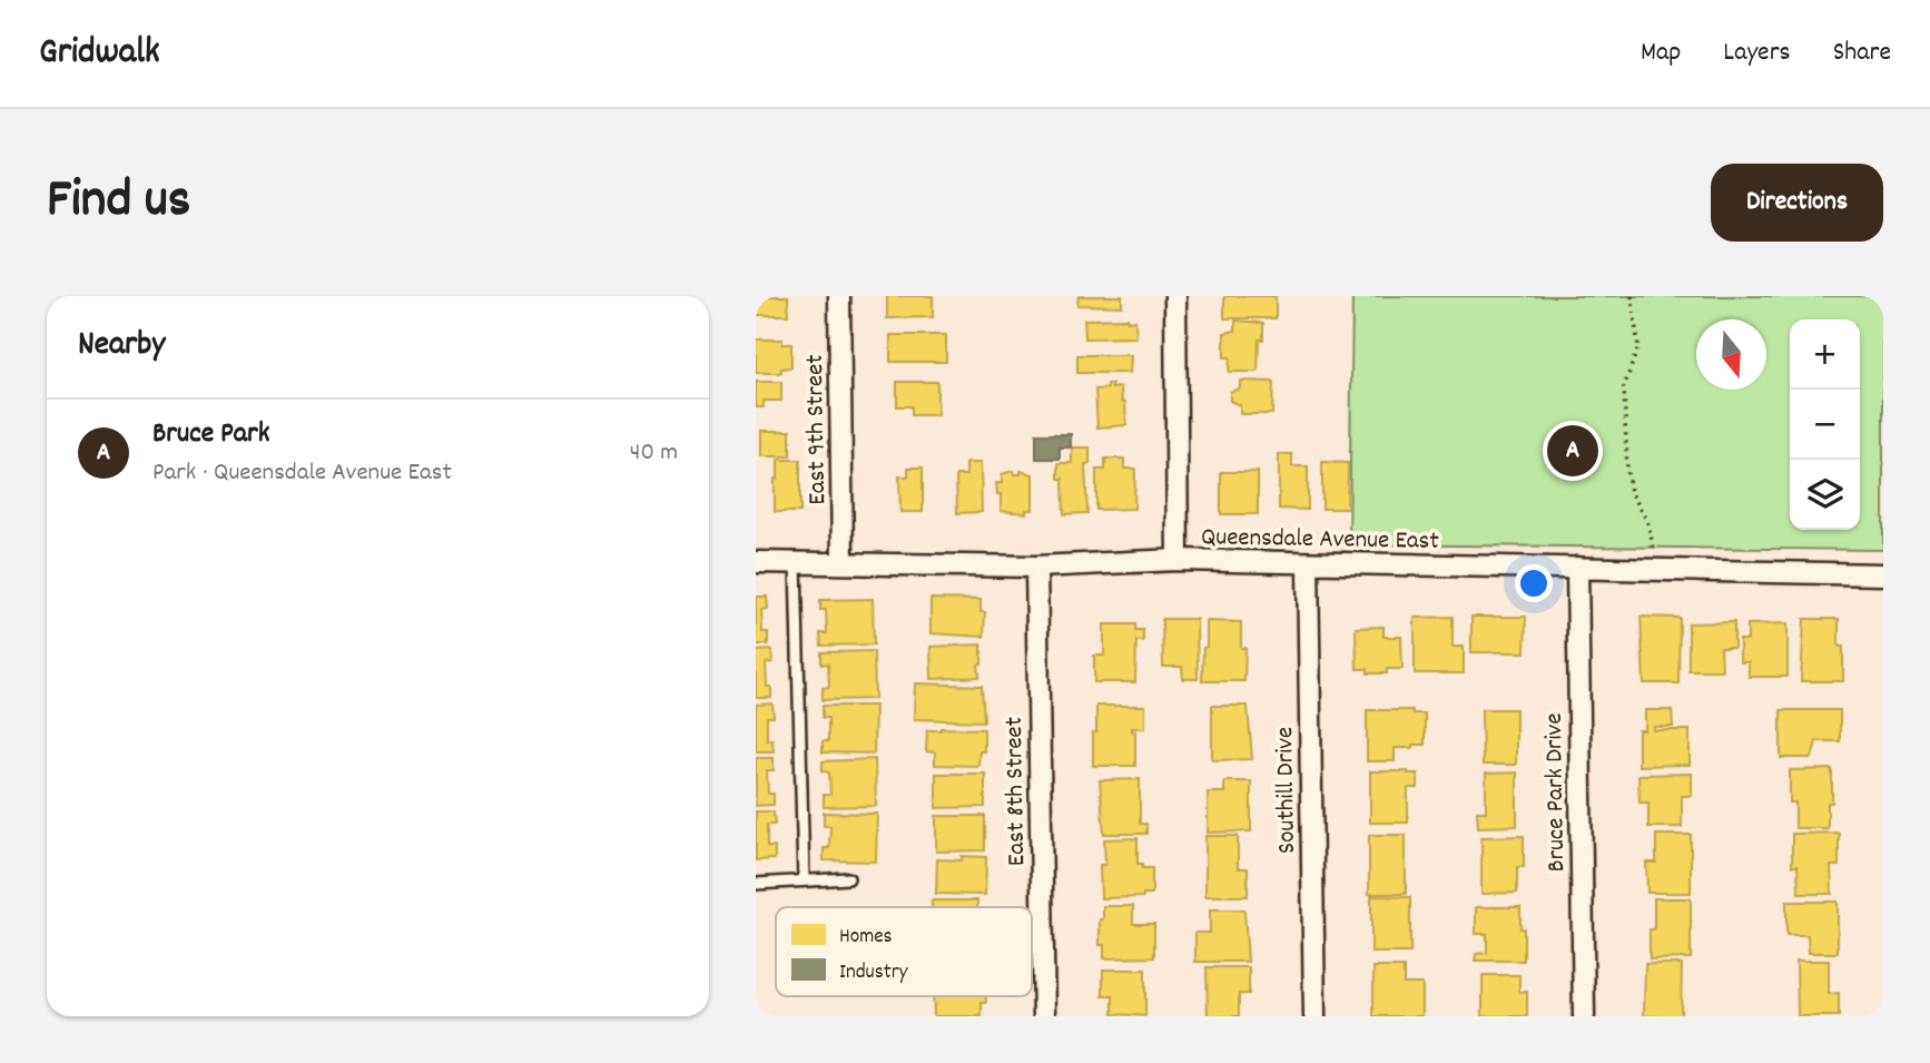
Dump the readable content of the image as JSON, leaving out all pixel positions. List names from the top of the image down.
{
  "streets": {
    "street": [
      "East 9th Street",
      "Queensdale Avenue East",
      "Southill Drive",
      "East 8th Street",
      "Bruce Park Drive"
    ]
  },
  "crossings": [
    ["East 9th Street", "Queensdale Avenue East"],
    ["Queensdale Avenue East", "Southill Drive"],
    ["Queensdale Avenue East", "East 8th Street"],
    ["Queensdale Avenue East", "Bruce Park Drive"]
  ],
  "legend": ["Homes", "Industry"],
  "north": "bottom",
  "page": {
    "header": "Gridwalk",
    "nav": ["Map", "Layers", "Share"],
    "title": "Find us",
    "buttons": "Directions",
    "heading": "Nearby",
    "map_buttons": ["+", "−"],
    "list": [
      {
        "mark": "A",
        "name": "Bruce Park",
        "note": "Park · Queensdale Avenue East",
        "value": "40 m"
      }
    ],
    "pins": "A"
  }
}
